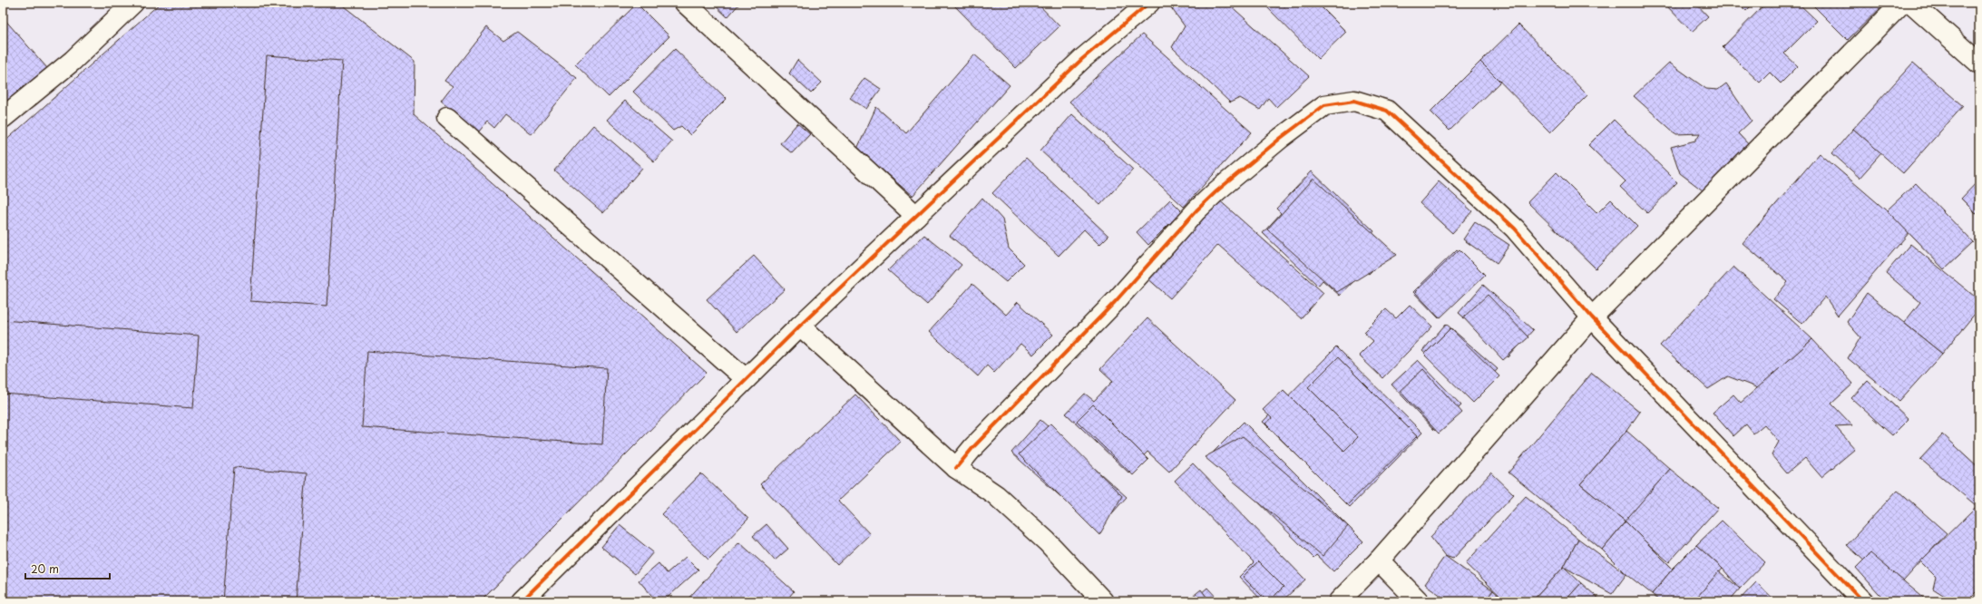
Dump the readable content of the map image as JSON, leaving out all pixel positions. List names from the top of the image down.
{
  "scale_bar": "20 m"
}
